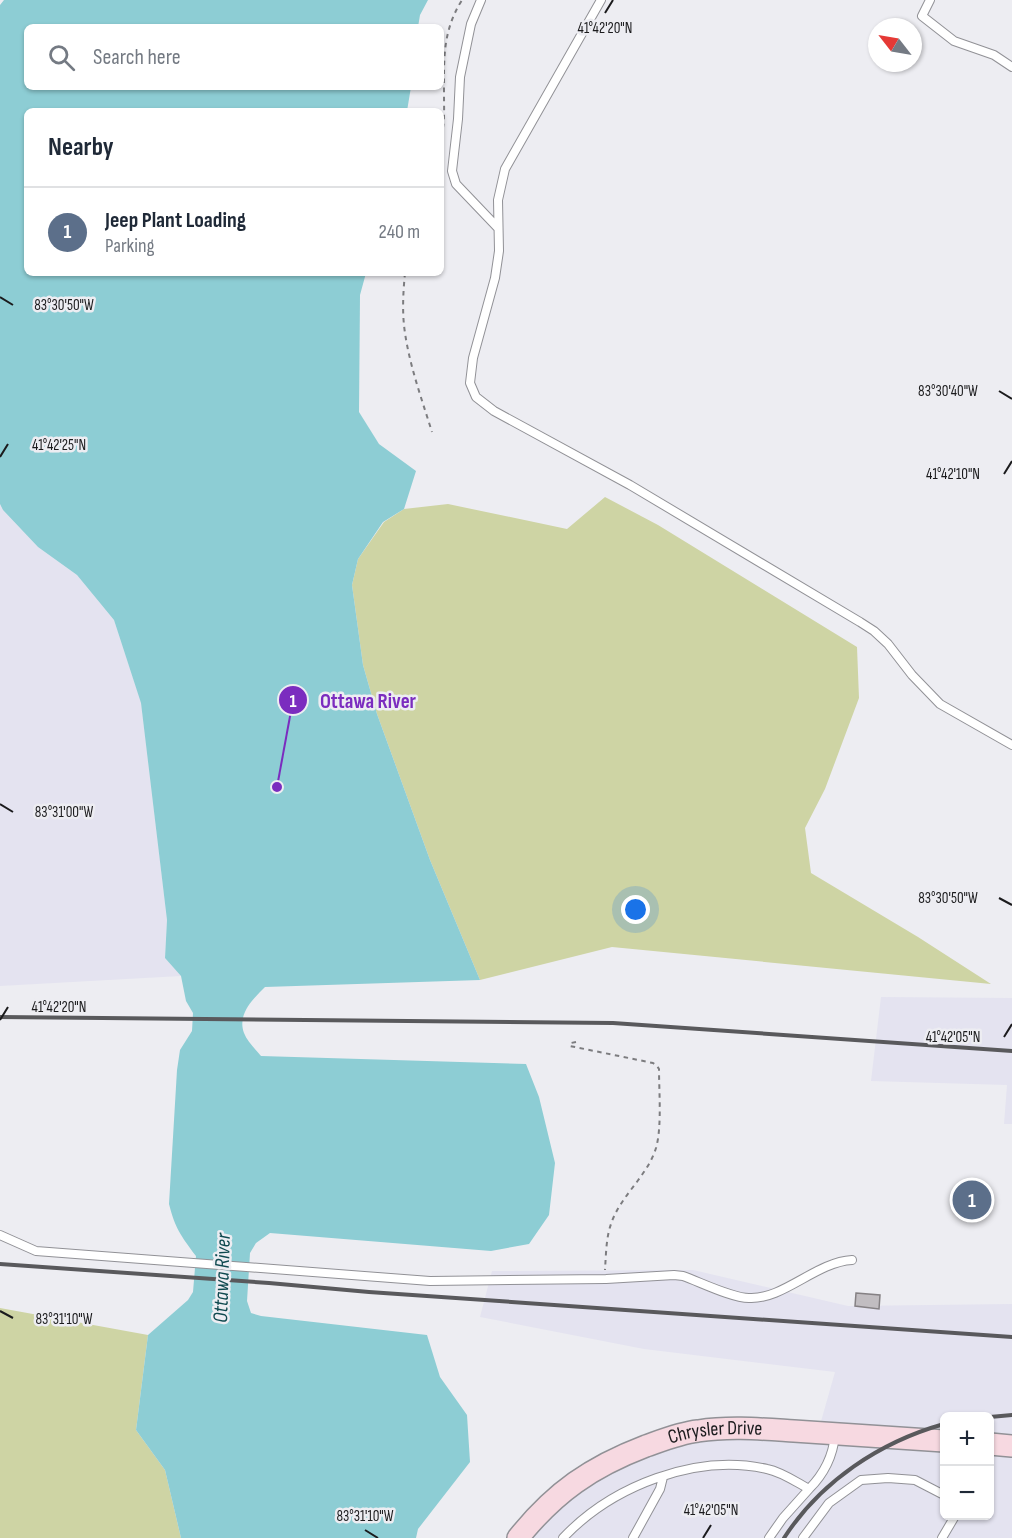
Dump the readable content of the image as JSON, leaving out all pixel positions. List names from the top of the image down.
{
  "streets": {
    "street": ["Chrysler Drive"]
  },
  "water": ["Ottawa River"],
  "places": ["Ottawa River"],
  "north": "top left",
  "page": {
    "search": "Search here",
    "heading": "Nearby",
    "list": [
      {
        "mark": "1",
        "name": "Jeep Plant Loading",
        "note": "Parking",
        "value": "240 m"
      }
    ],
    "pins": "1",
    "map_buttons": ["+", "−"]
  },
  "coordinates": [
    "41°42'20\"N",
    "83°30'50\"W",
    "83°30'40\"W",
    "41°42'25\"N",
    "41°42'10\"N",
    "83°31'00\"W",
    "41°42'05\"N",
    "83°31'10\"W"
  ]
}
